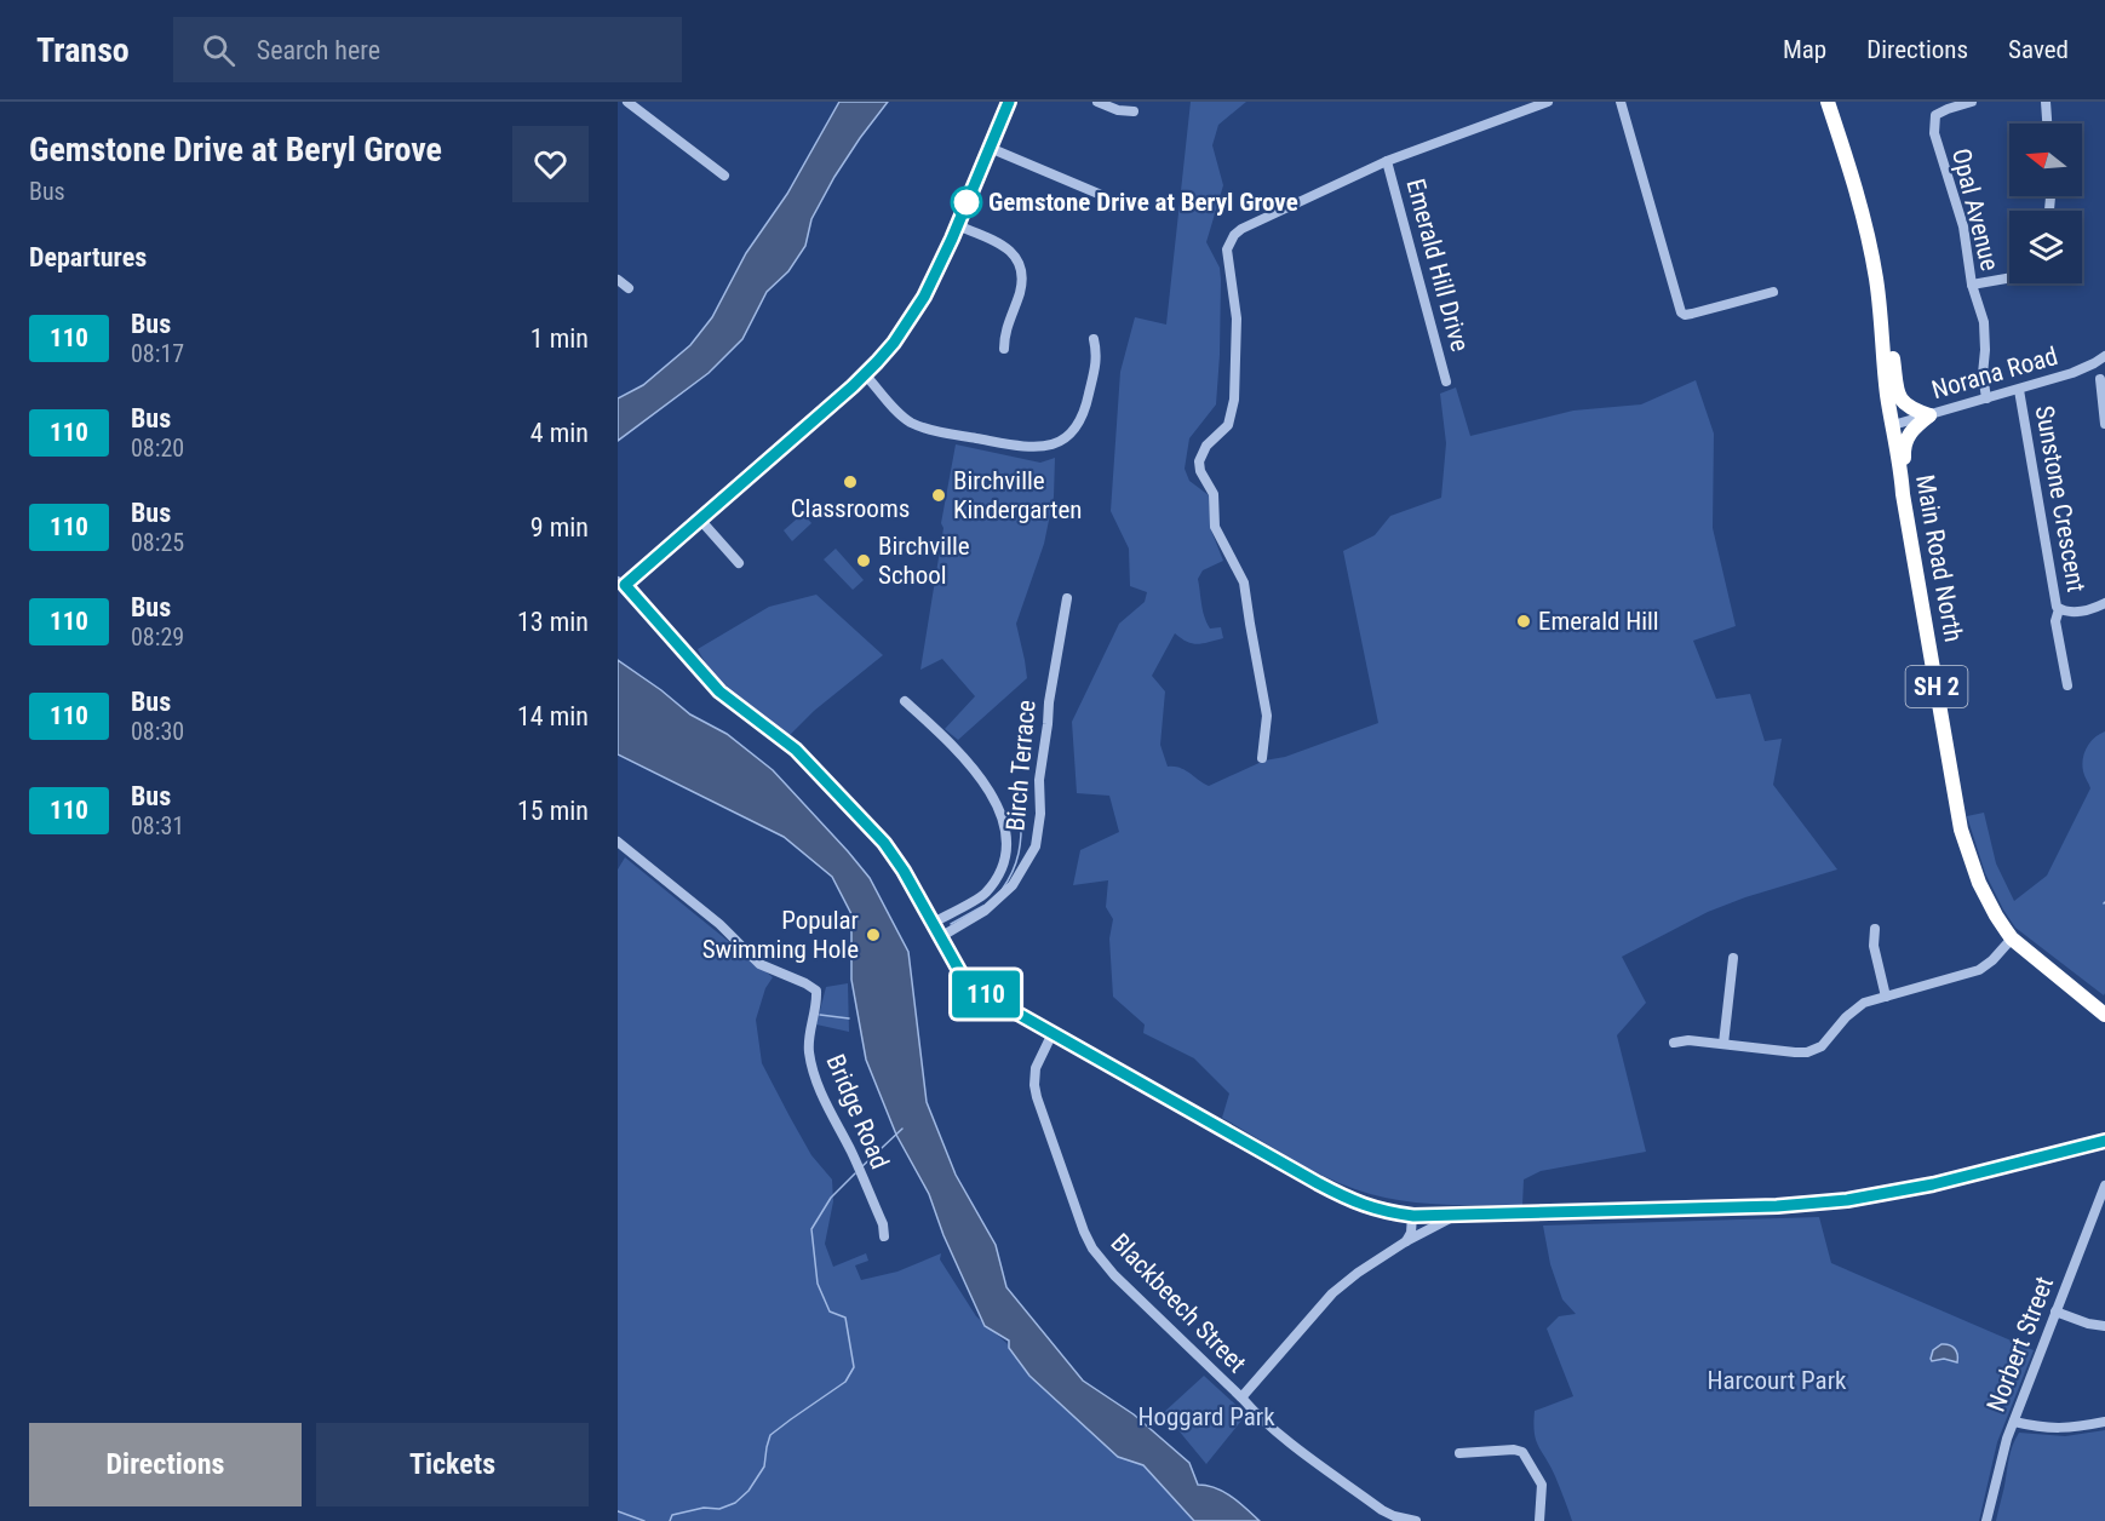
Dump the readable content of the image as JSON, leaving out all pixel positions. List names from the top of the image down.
{
  "streets": {
    "highway": ["Main Road North", "SH 2"],
    "street": [
      "Opal Avenue",
      "Emerald Hill Drive",
      "Norana Road",
      "Sunstone Crescent",
      "Birch Terrace",
      "Bridge Road",
      "Blackbeech Street",
      "Norbert Street"
    ]
  },
  "crossings": [
    ["Opal Avenue", "Norana Road"],
    ["Norana Road", "Sunstone Crescent"],
    ["Norana Road", "Main Road North"]
  ],
  "parks": ["Harcourt Park", "Hoggard Park"],
  "places": [
    "Gemstone Drive at Beryl Grove",
    "Classrooms",
    "Birchville Kindergarten",
    "Birchville School",
    "Emerald Hill",
    "Popular Swimming Hole"
  ],
  "lines": ["bus line 110"],
  "north": "left",
  "page": {
    "header": "Transo",
    "search": "Search here",
    "nav": ["Map", "Directions", "Saved"],
    "heading": [
      ["Gemstone Drive at Beryl Grove", "Bus"],
      "Departures"
    ],
    "on_map": "110",
    "list": [
      {
        "mark": "110",
        "name": "Bus",
        "note": "08:17",
        "value": "1 min"
      },
      {
        "mark": "110",
        "name": "Bus",
        "note": "08:20",
        "value": "4 min"
      },
      {
        "mark": "110",
        "name": "Bus",
        "note": "08:25",
        "value": "9 min"
      },
      {
        "mark": "110",
        "name": "Bus",
        "note": "08:29",
        "value": "13 min"
      },
      {
        "mark": "110",
        "name": "Bus",
        "note": "08:30",
        "value": "14 min"
      },
      {
        "mark": "110",
        "name": "Bus",
        "note": "08:31",
        "value": "15 min"
      }
    ],
    "buttons": ["Directions", "Tickets"]
  }
}
